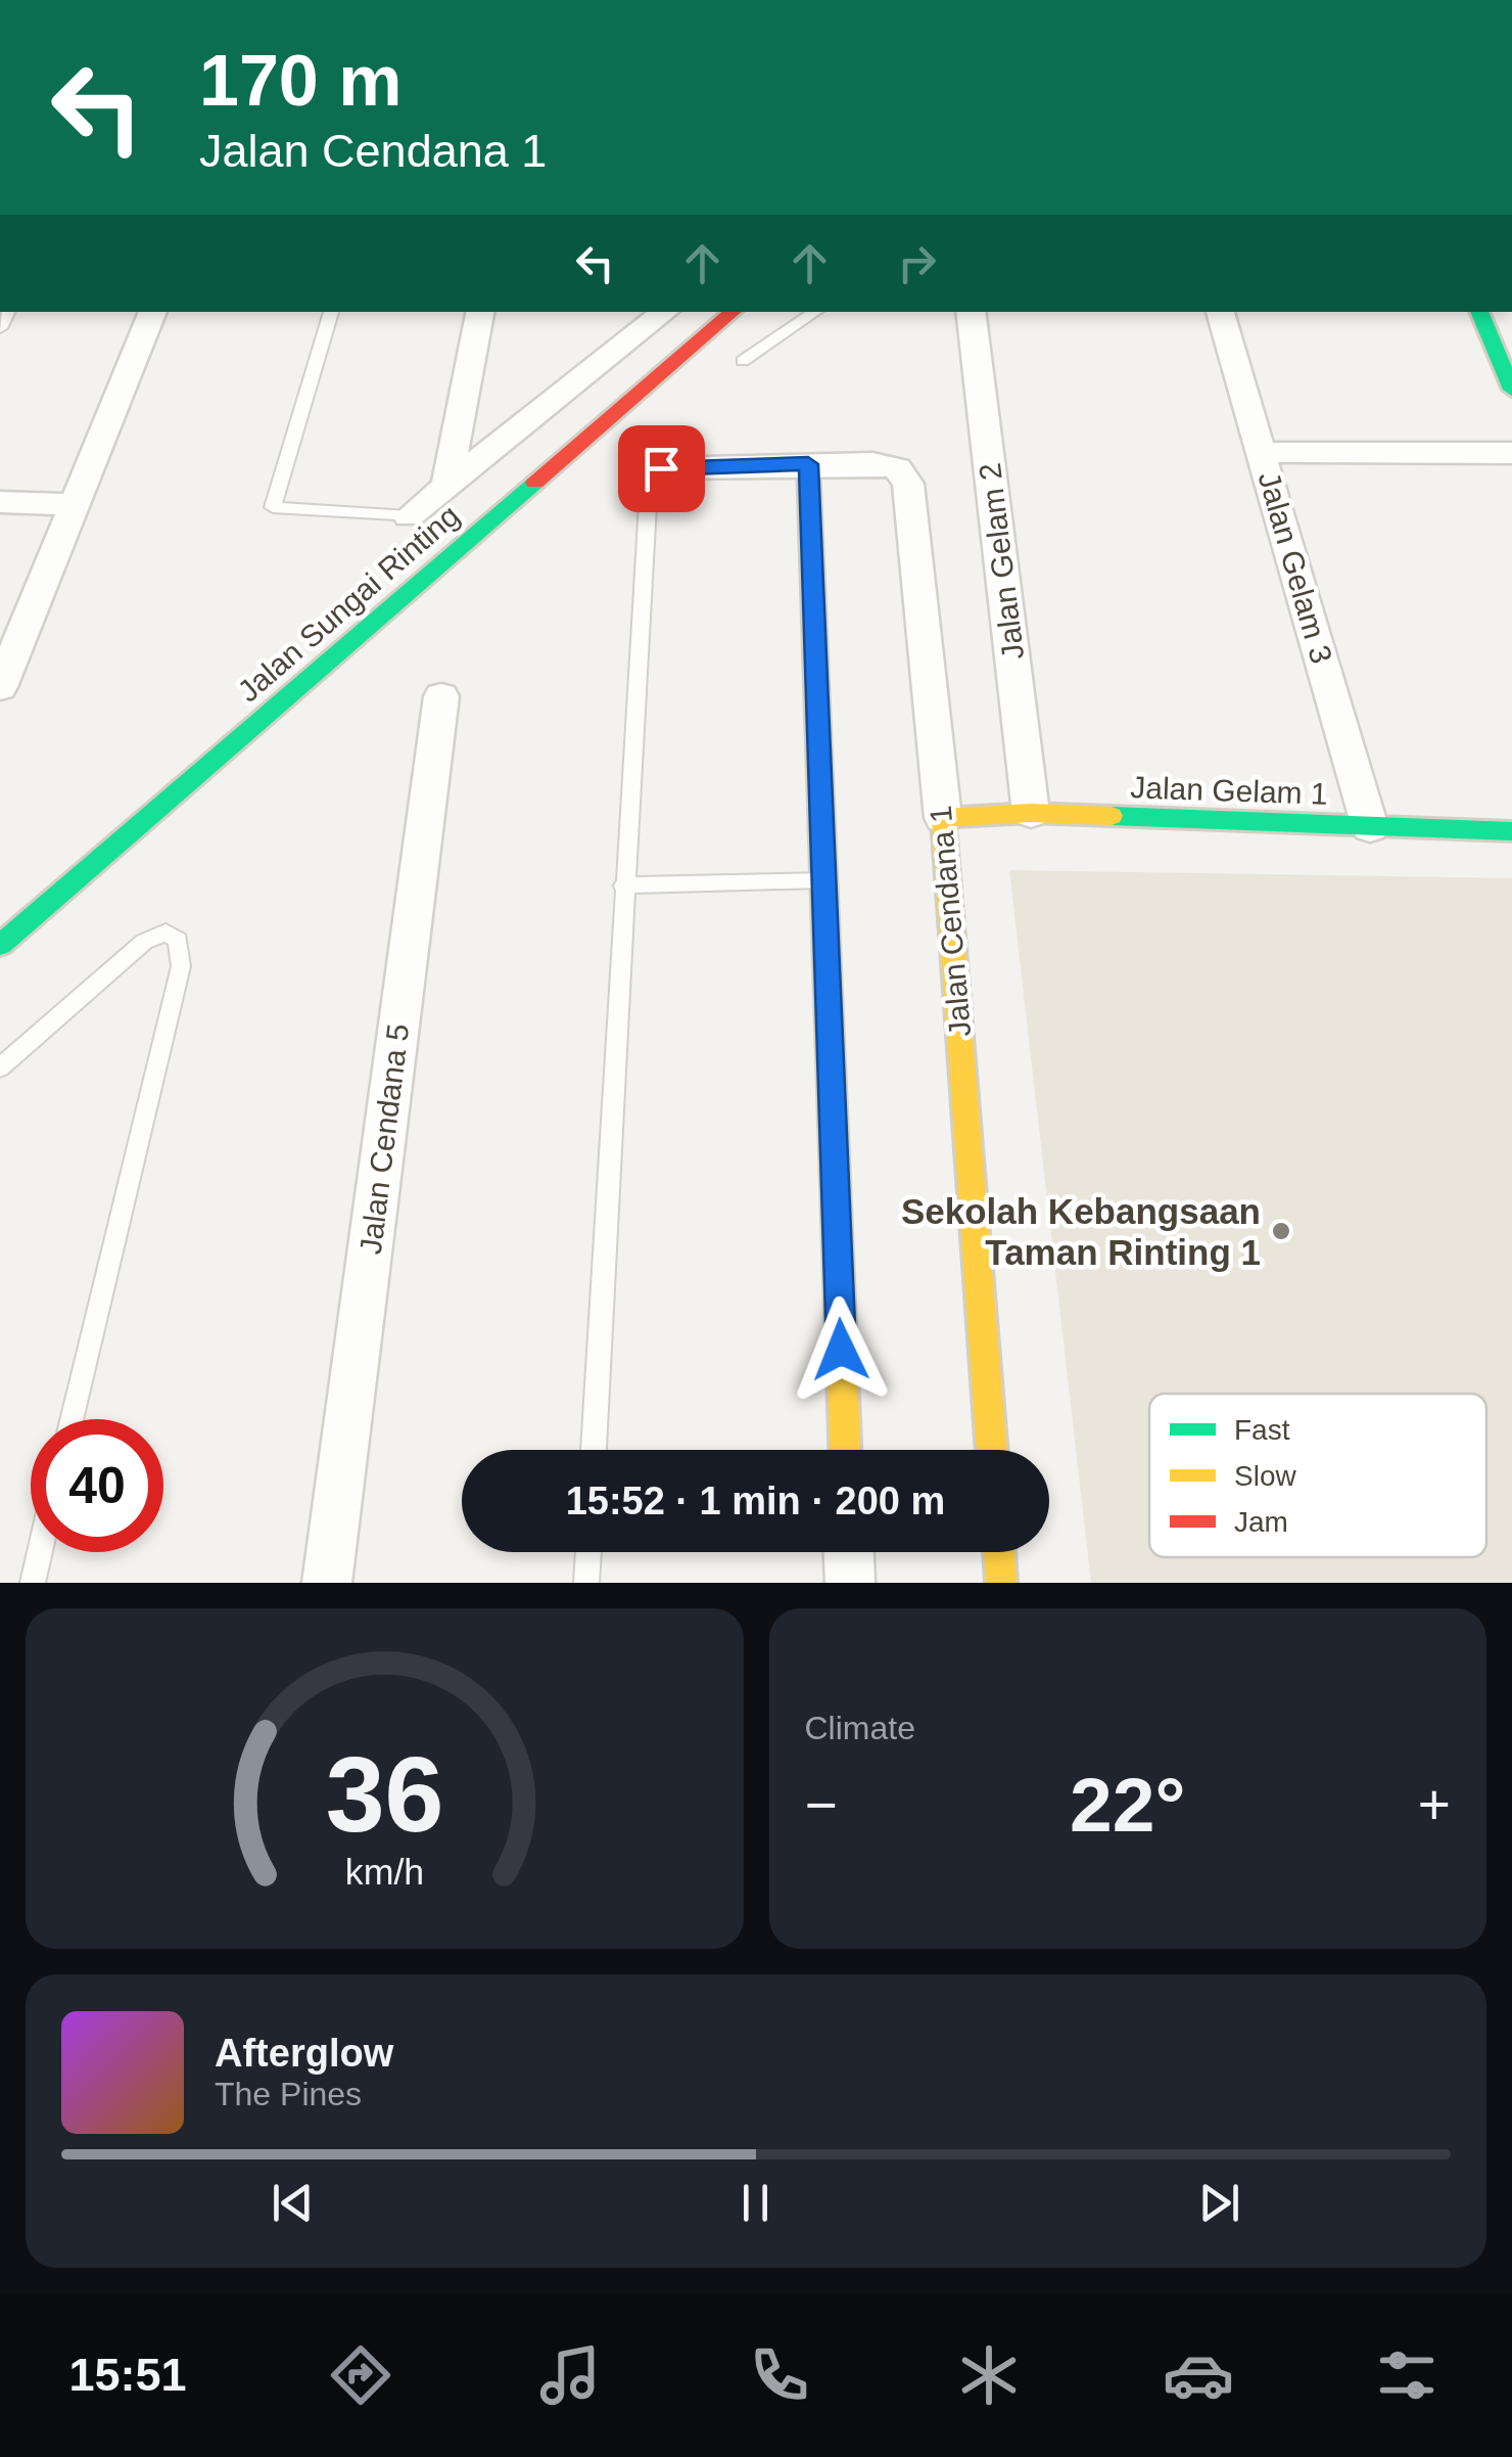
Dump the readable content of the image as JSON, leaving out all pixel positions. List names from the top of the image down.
{
  "streets": {
    "street": [
      "Jalan Gelam 2",
      "Jalan Gelam 3",
      "Jalan Sungai Rinting",
      "Jalan Gelam 1",
      "Jalan Cendana 1",
      "Jalan Cendana 5"
    ]
  },
  "crossings": [
    ["Jalan Gelam 2", "Jalan Gelam 1"],
    ["Jalan Gelam 3", "Jalan Gelam 1"],
    ["Jalan Gelam 1", "Jalan Cendana 1"]
  ],
  "places": ["Sekolah Kebangsaan Taman Rinting 1"],
  "legend": ["Fast", "Slow", "Jam"],
  "page": {
    "turn": ["170 m", "Jalan Cendana 1"],
    "limit": "40",
    "trip": "15:52 · 1 min · 200 m",
    "tile": "Climate",
    "heat": ["−", "22°", "+"],
    "song": ["Afterglow", "The Pines"],
    "tabs": "15:51",
    "gauge": ["36", "km/h"]
  }
}
